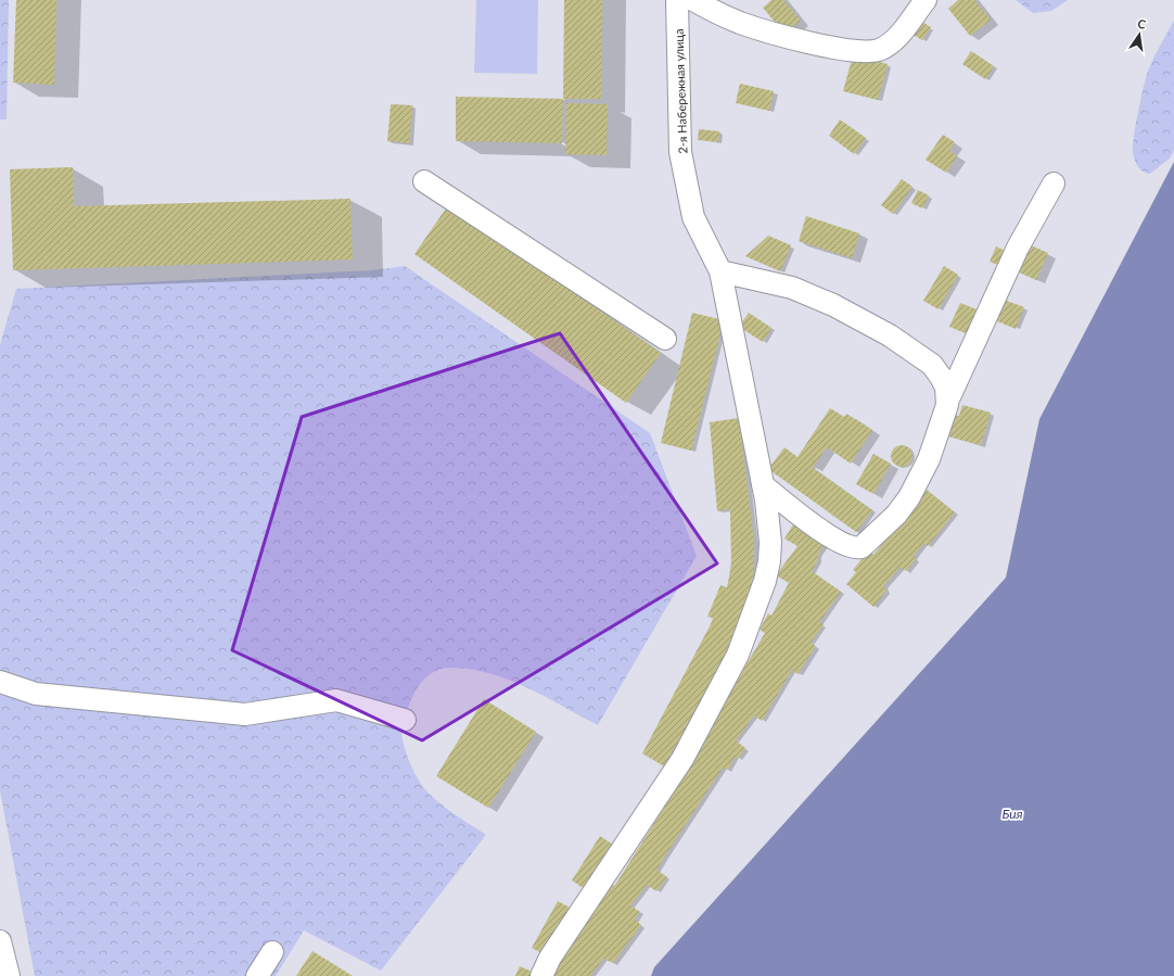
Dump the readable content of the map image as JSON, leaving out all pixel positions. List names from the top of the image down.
{
  "streets": {
    "street": ["2-я Набережная улица"]
  },
  "water": ["Бия"],
  "north": "top"
}
